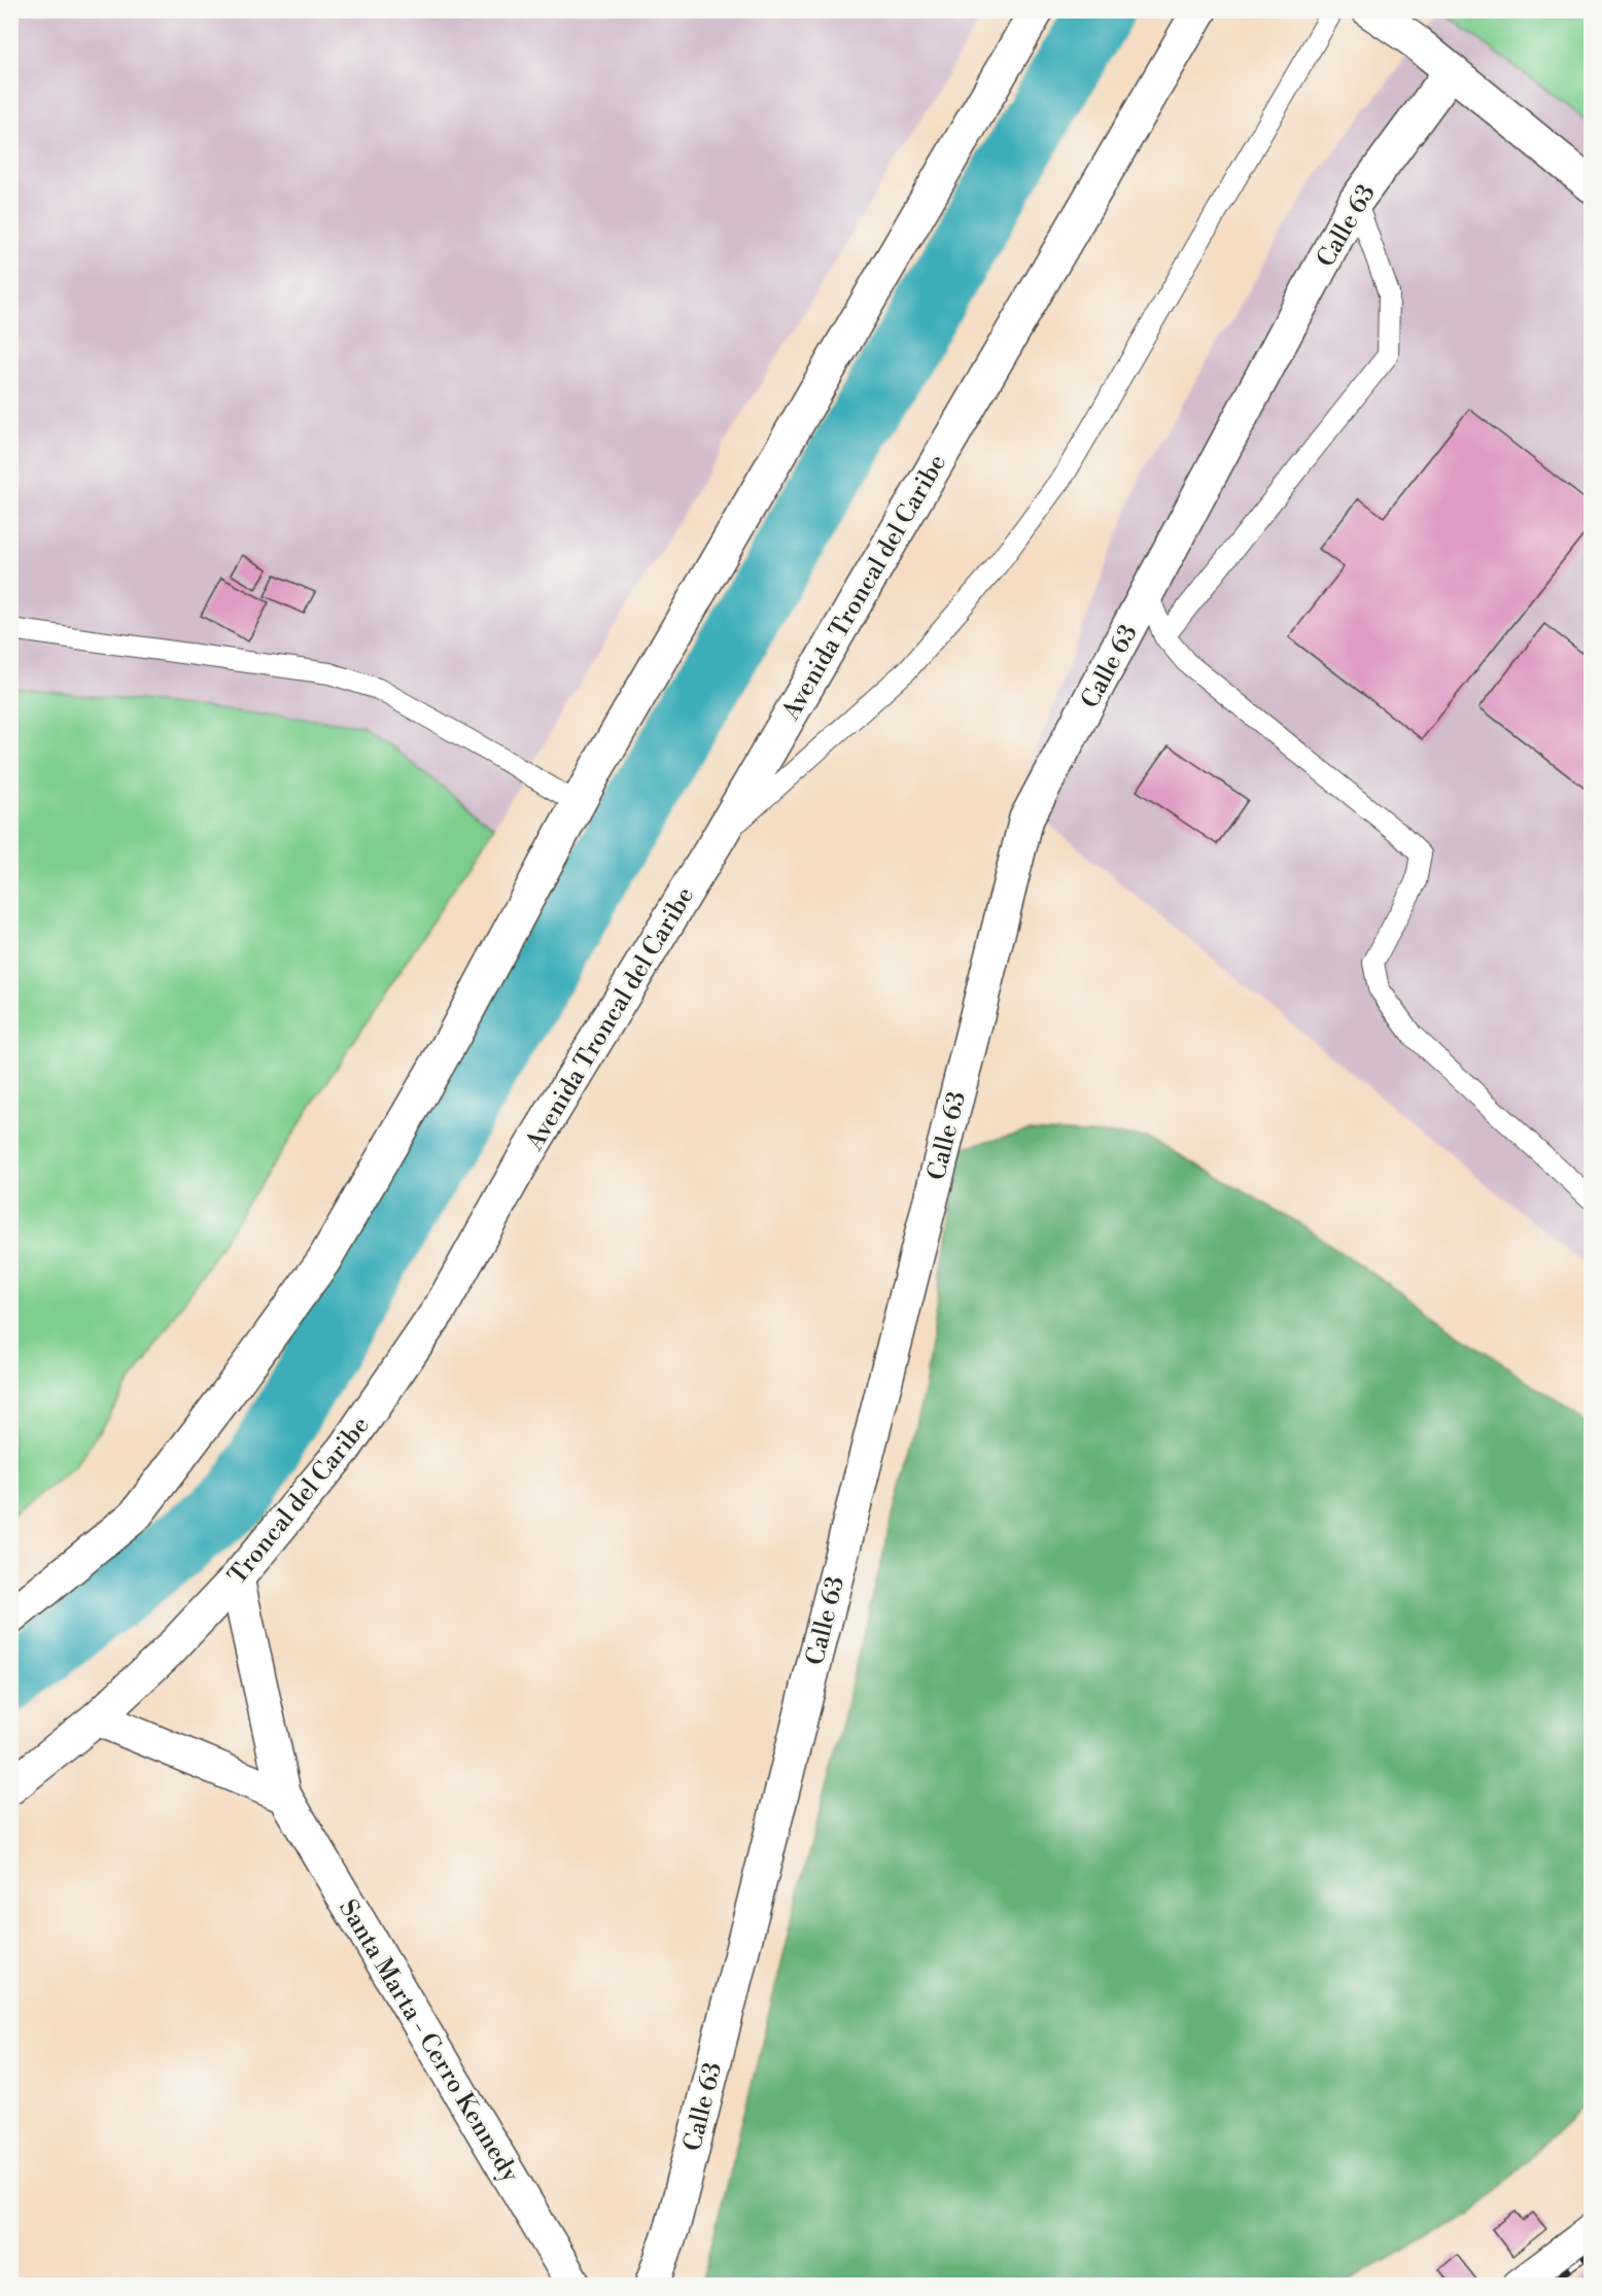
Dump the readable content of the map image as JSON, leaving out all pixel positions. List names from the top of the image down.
{
  "streets": {
    "main road": [
      "Calle 63",
      "Avenida Troncal del Caribe",
      "Troncal del Caribe",
      "Santa Marta - Cerro Kennedy"
    ]
  },
  "crossings": [
    ["Avenida Troncal del Caribe", "Troncal del Caribe"],
    ["Troncal del Caribe", "Santa Marta - Cerro Kennedy"]
  ]
}
